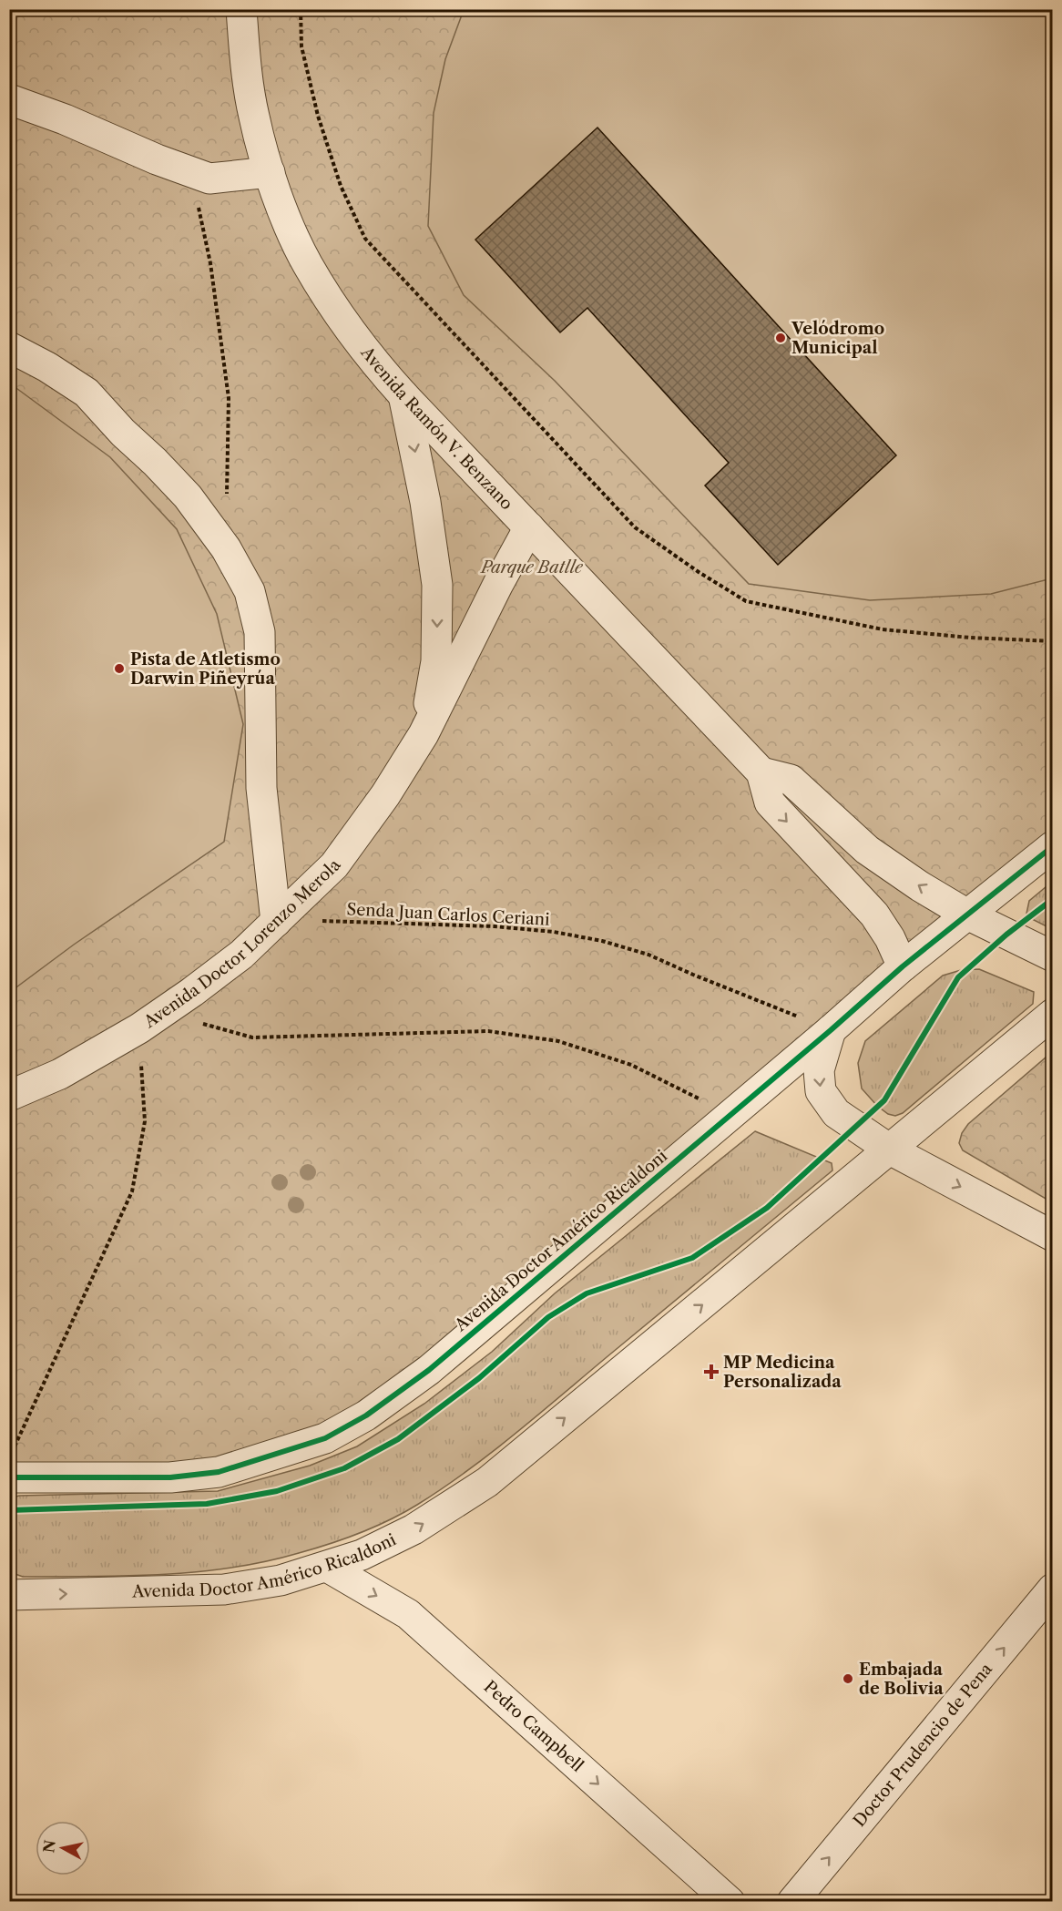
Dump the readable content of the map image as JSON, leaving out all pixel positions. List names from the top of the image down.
{
  "streets": {
    "street": [
      "Avenida Ramón V. Benzano",
      "Avenida Doctor Lorenzo Merola",
      "Avenida Doctor Américo Ricaldoni",
      "Pedro Campbell",
      "Doctor Prudencio de Pena"
    ],
    "path": ["Senda Juan Carlos Ceriani"]
  },
  "crossings": [
    ["Avenida Ramón V. Benzano", "Avenida Doctor Lorenzo Merola"],
    ["Avenida Ramón V. Benzano", "Avenida Doctor Américo Ricaldoni"],
    ["Senda Juan Carlos Ceriani", "Avenida Doctor Lorenzo Merola"],
    ["Senda Juan Carlos Ceriani", "Avenida Doctor Américo Ricaldoni"],
    ["Avenida Doctor Américo Ricaldoni", "Pedro Campbell"]
  ],
  "one_way": ["Pedro Campbell", "Doctor Prudencio de Pena"],
  "parks": ["Parque Batlle"],
  "places": {
    "other": ["Velódromo Municipal", "Pista de Atletismo Darwin Piñeyrúa", "Embajada de Bolivia"],
    "health": ["MP Medicina Personalizada"]
  },
  "north": "left"
}
